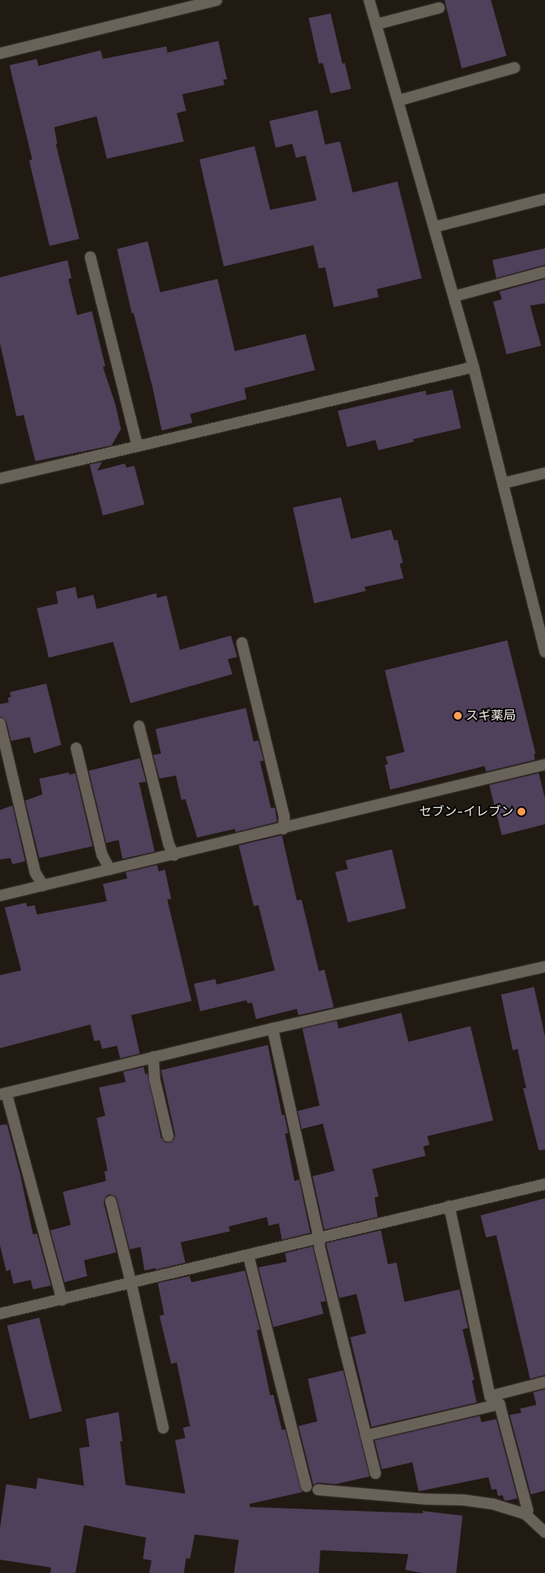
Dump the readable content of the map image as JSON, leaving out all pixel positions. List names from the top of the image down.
{
  "places": ["スギ薬局", "セブン-イレブン"]
}
